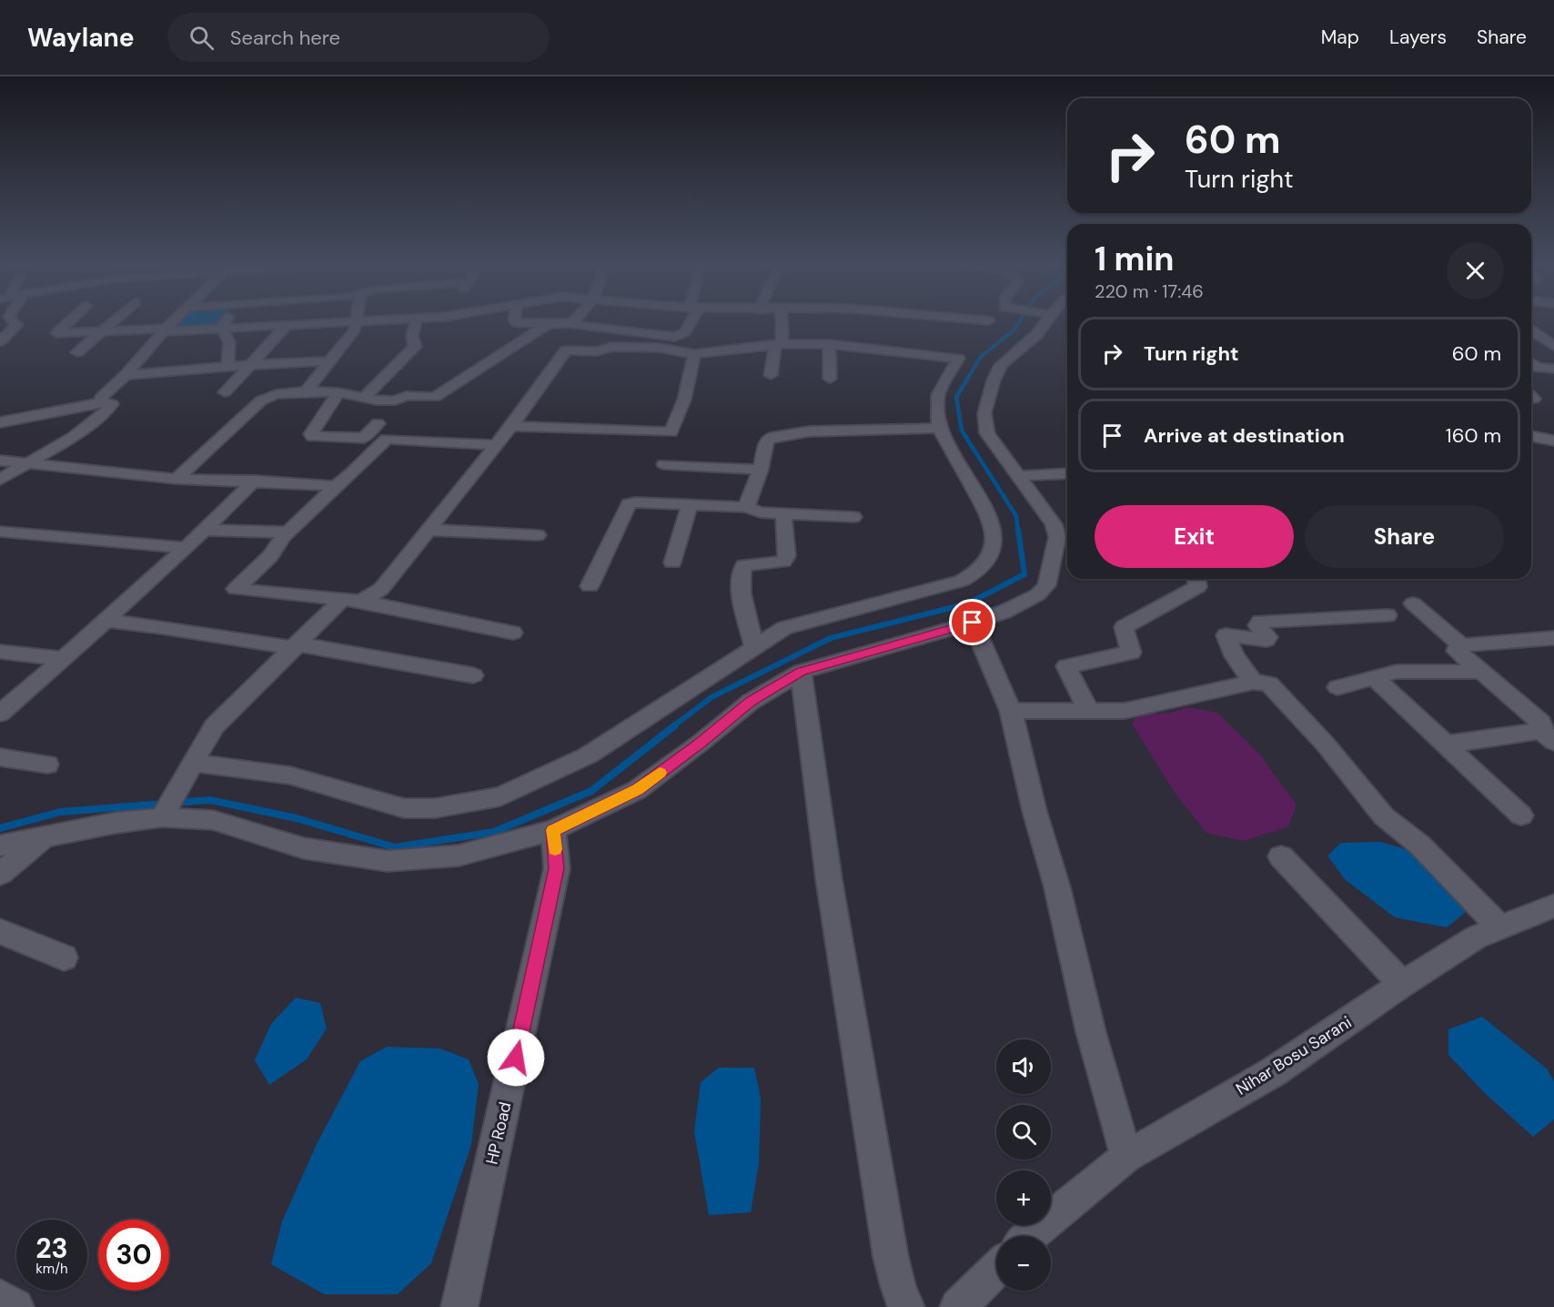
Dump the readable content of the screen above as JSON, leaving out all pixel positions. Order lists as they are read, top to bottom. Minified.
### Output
{"streets":{"street":["Nihar Bosu Sarani","HP Road"]},"page":{"header":"Waylane","search":"Search here","nav":["Map","Layers","Share"],"turn":["60 m","Turn right"],"heading":["1 min","220 m · 17:46"],"list":[{"name":"Turn right","value":"60 m"},{"name":"Arrive at destination","value":"160 m"}],"buttons":["Exit","Share"],"map_buttons":["+","−"],"speed":"23 km/h","limit":"30"}}
